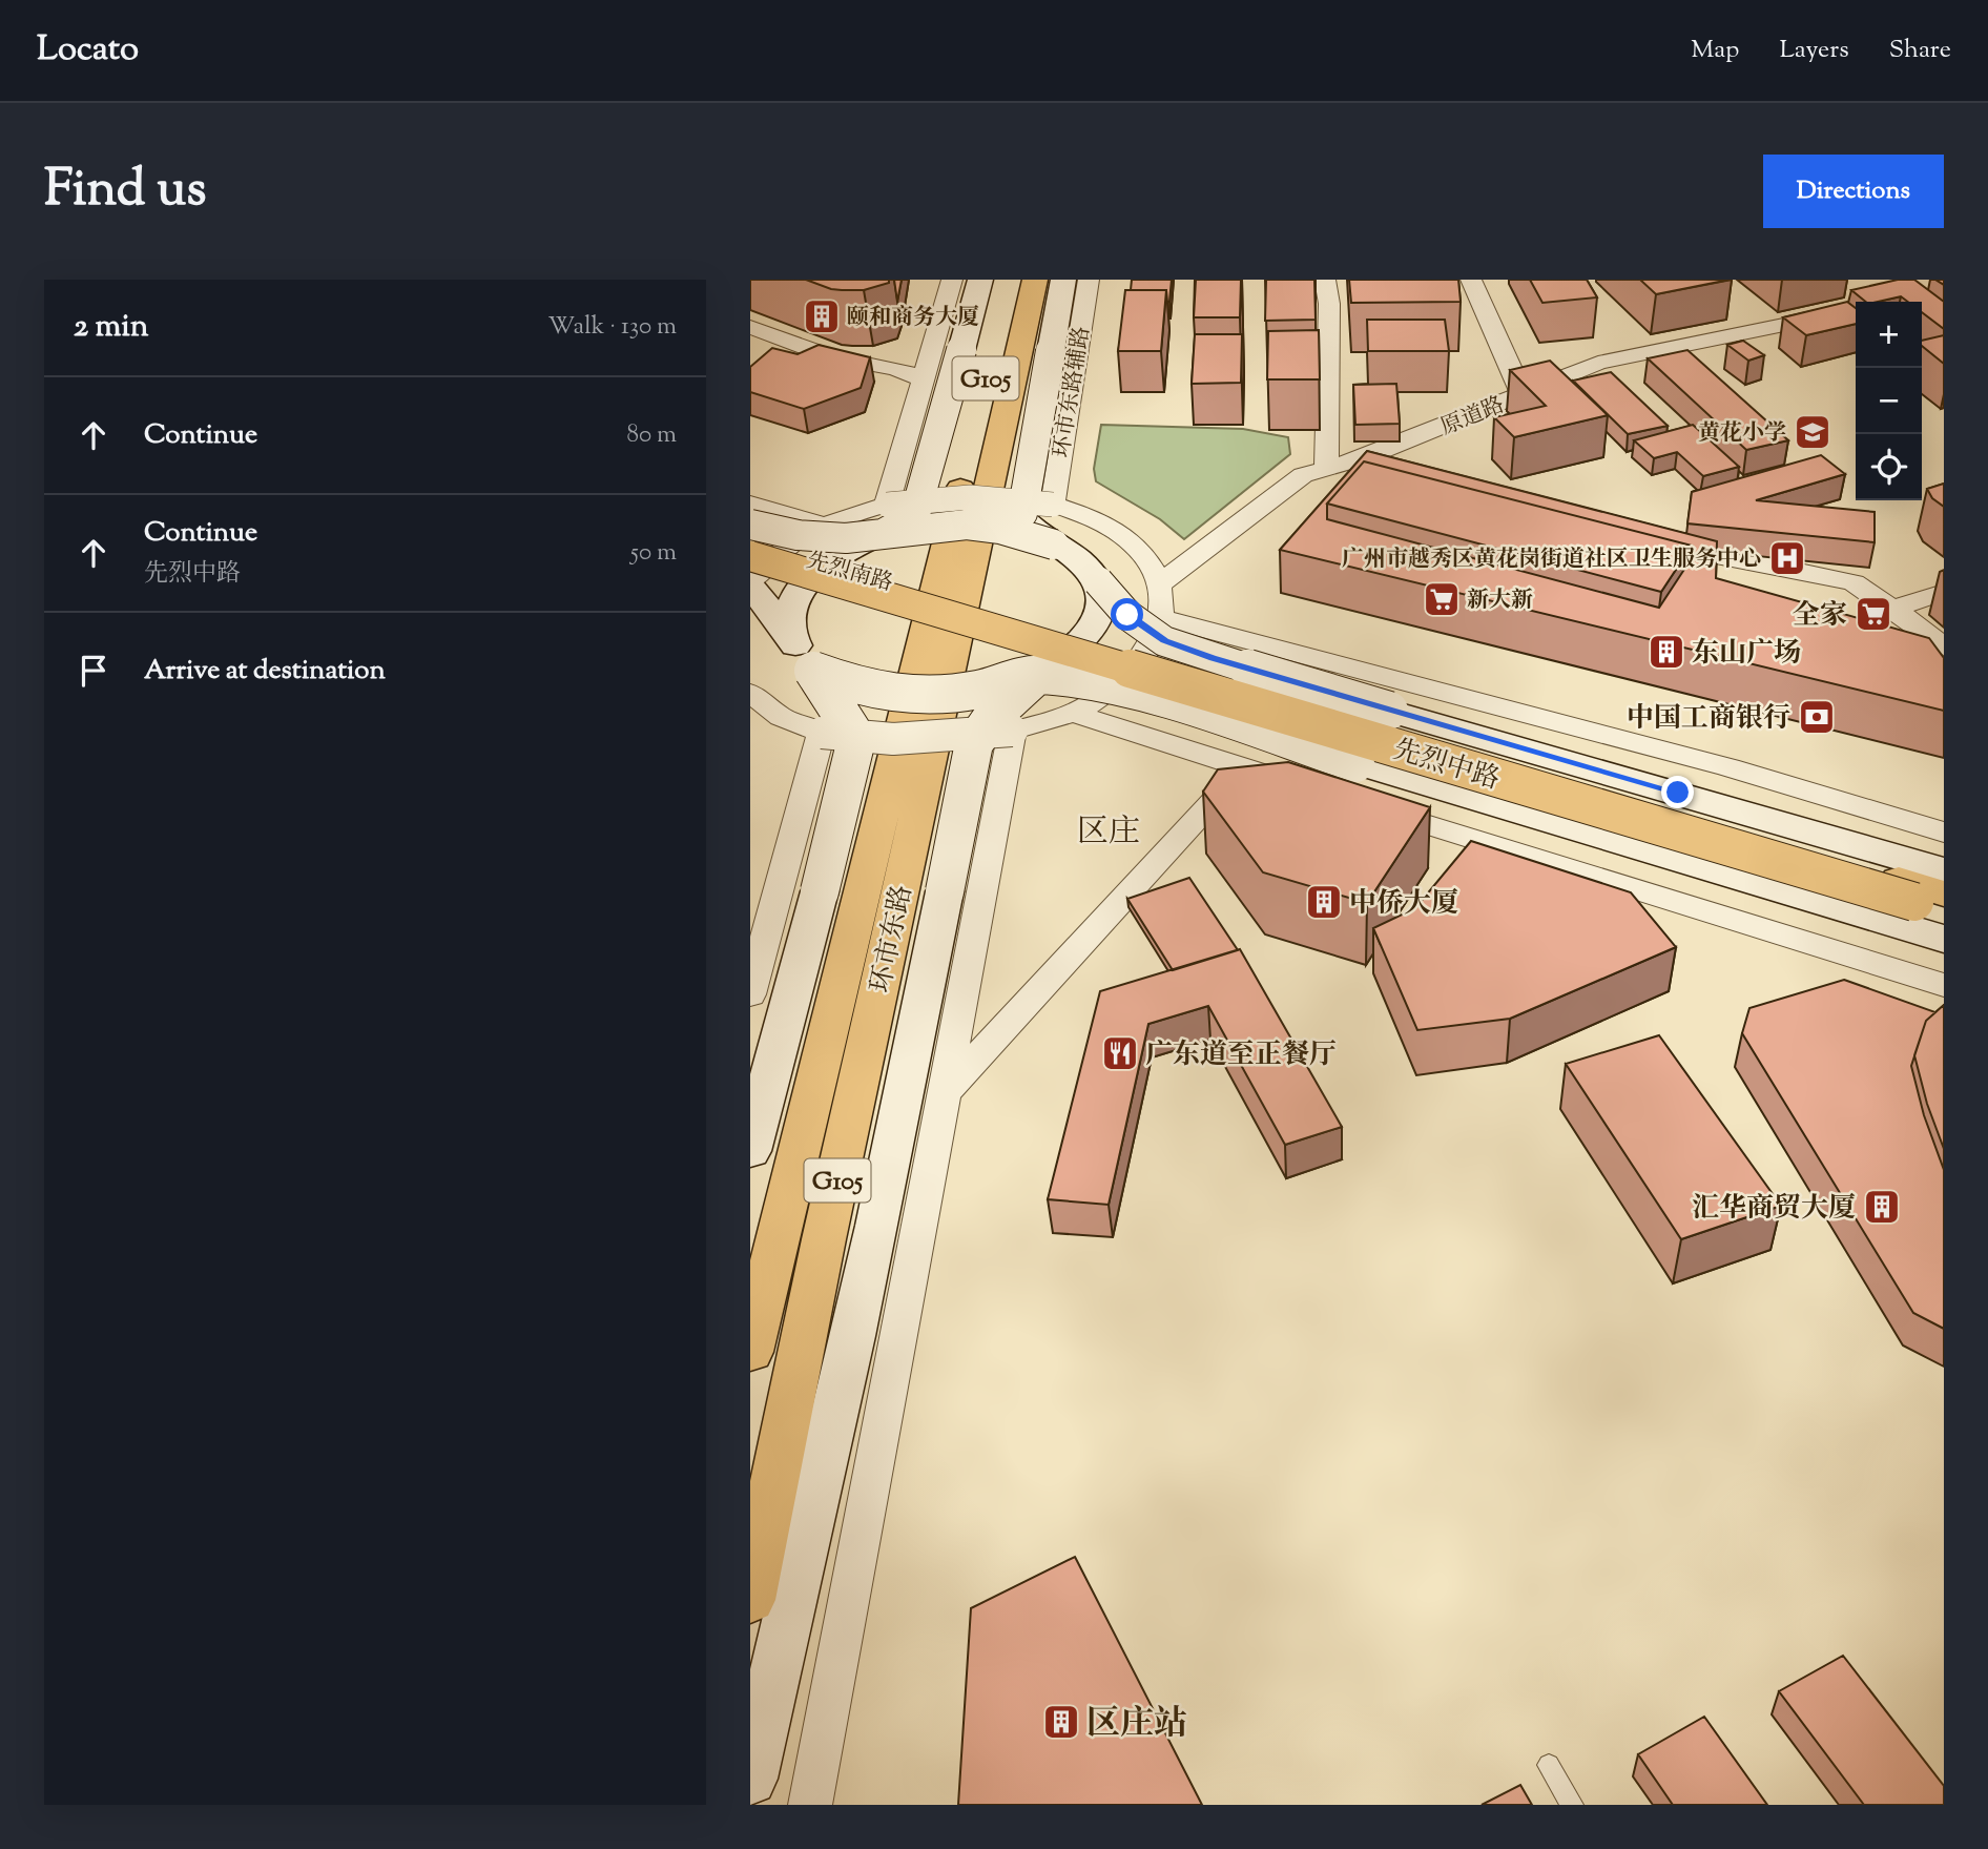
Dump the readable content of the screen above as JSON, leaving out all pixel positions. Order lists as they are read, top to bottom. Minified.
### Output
{"streets":{"main road":["G105","先烈南路","先烈中路","环市东路"],"street":["环市东路辅路","原道路"]},"crossings":[["先烈南路","先烈中路"]],"districts":["区庄"],"places":{"building":["颐和商务大厦","东山广场","中侨大厦","汇华商贸大厦","区庄站"],"school or university":["黄花小学"],"hospital":["广州市越秀区黄花岗街道社区卫生服务中心"],"supermarket":["新大新","全家"],"bank":["中国工商银行"],"restaurant":["广东道至正餐厅"]},"page":{"header":"Locato","nav":["Map","Layers","Share"],"title":"Find us","buttons":"Directions","heading":["2 min","Walk · 130 m"],"map_buttons":["+","−"],"list":[["Continue","80 m"],["Continue","先烈中路","50 m"],"Arrive at destination"]}}
